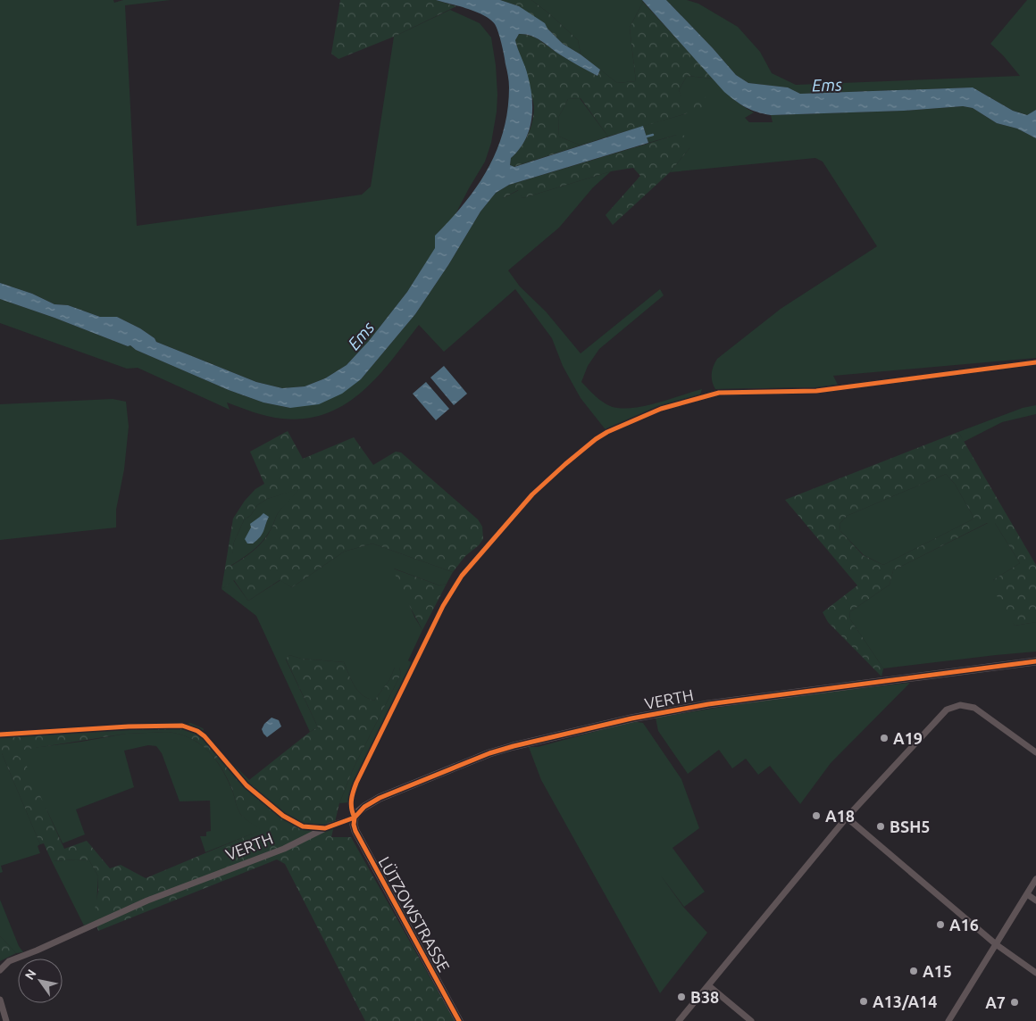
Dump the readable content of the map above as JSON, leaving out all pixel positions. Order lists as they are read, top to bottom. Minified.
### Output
{"streets":{"street":["VERTH","LÜTZOWSTRASSE"]},"crossings":[["VERTH","LÜTZOWSTRASSE"]],"water":["Ems"],"places":["A19","A18","BSH5","A16","A15","B38","A13/A14","A7"],"north":"top left"}
